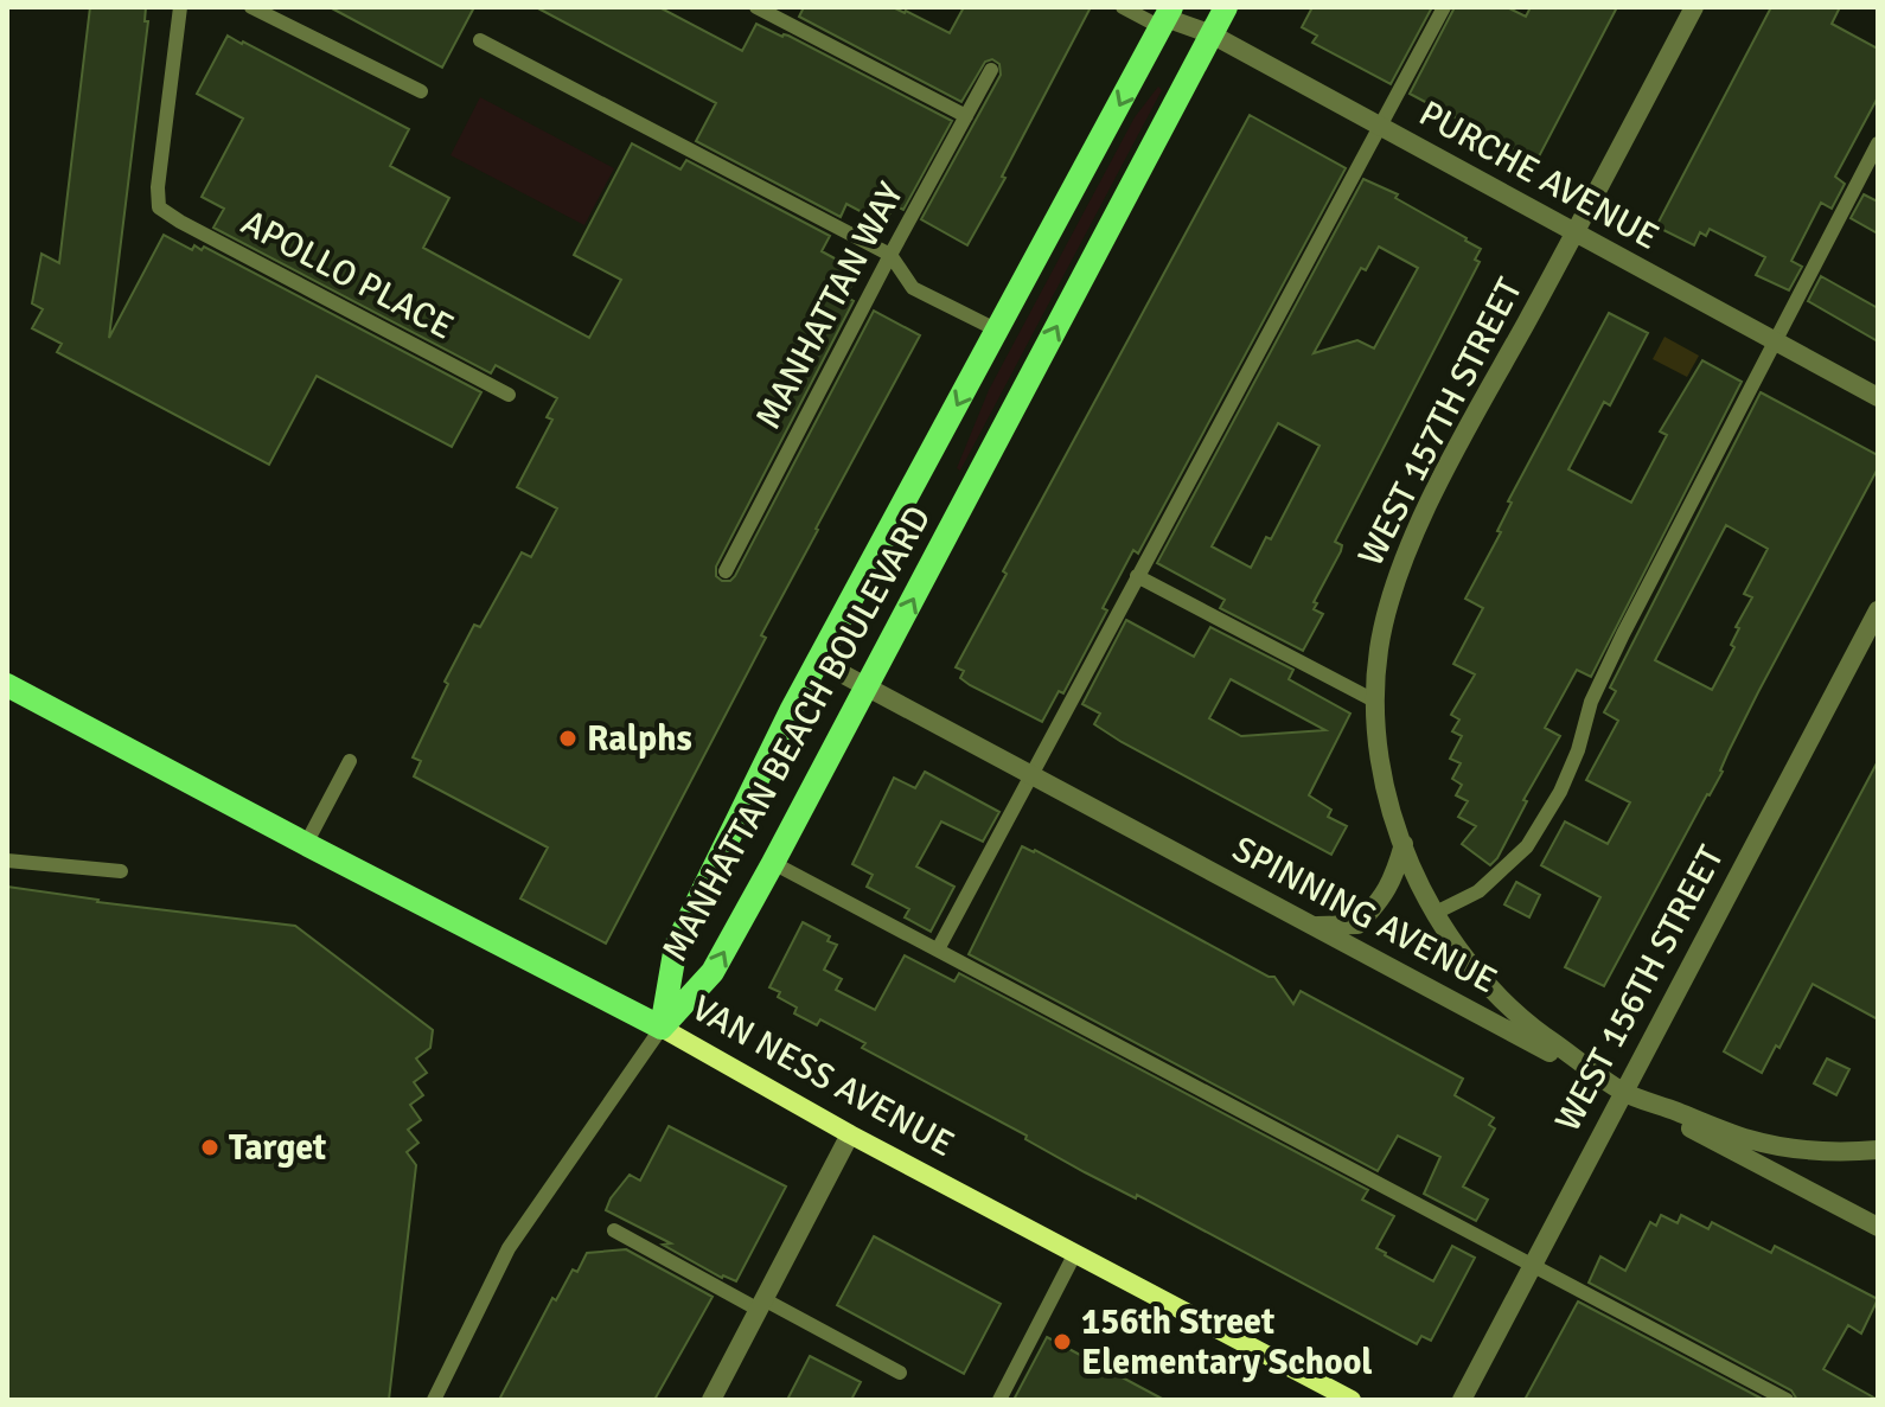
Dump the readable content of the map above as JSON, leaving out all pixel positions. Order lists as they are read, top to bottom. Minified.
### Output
{"streets":{"main road":["MANHATTAN BEACH BOULEVARD","VAN NESS AVENUE"],"street":["PURCHE AVENUE","WEST 157TH STREET","SPINNING AVENUE","WEST 156TH STREET"],"lane":["APOLLO PLACE","MANHATTAN WAY"]},"crossings":[["PURCHE AVENUE","WEST 157TH STREET"],["PURCHE AVENUE","MANHATTAN BEACH BOULEVARD"],["WEST 157TH STREET","SPINNING AVENUE"],["WEST 157TH STREET","WEST 156TH STREET"],["MANHATTAN BEACH BOULEVARD","SPINNING AVENUE"],["MANHATTAN BEACH BOULEVARD","VAN NESS AVENUE"],["SPINNING AVENUE","WEST 156TH STREET"]],"places":["Ralphs","Target","156th Street Elementary School"]}
